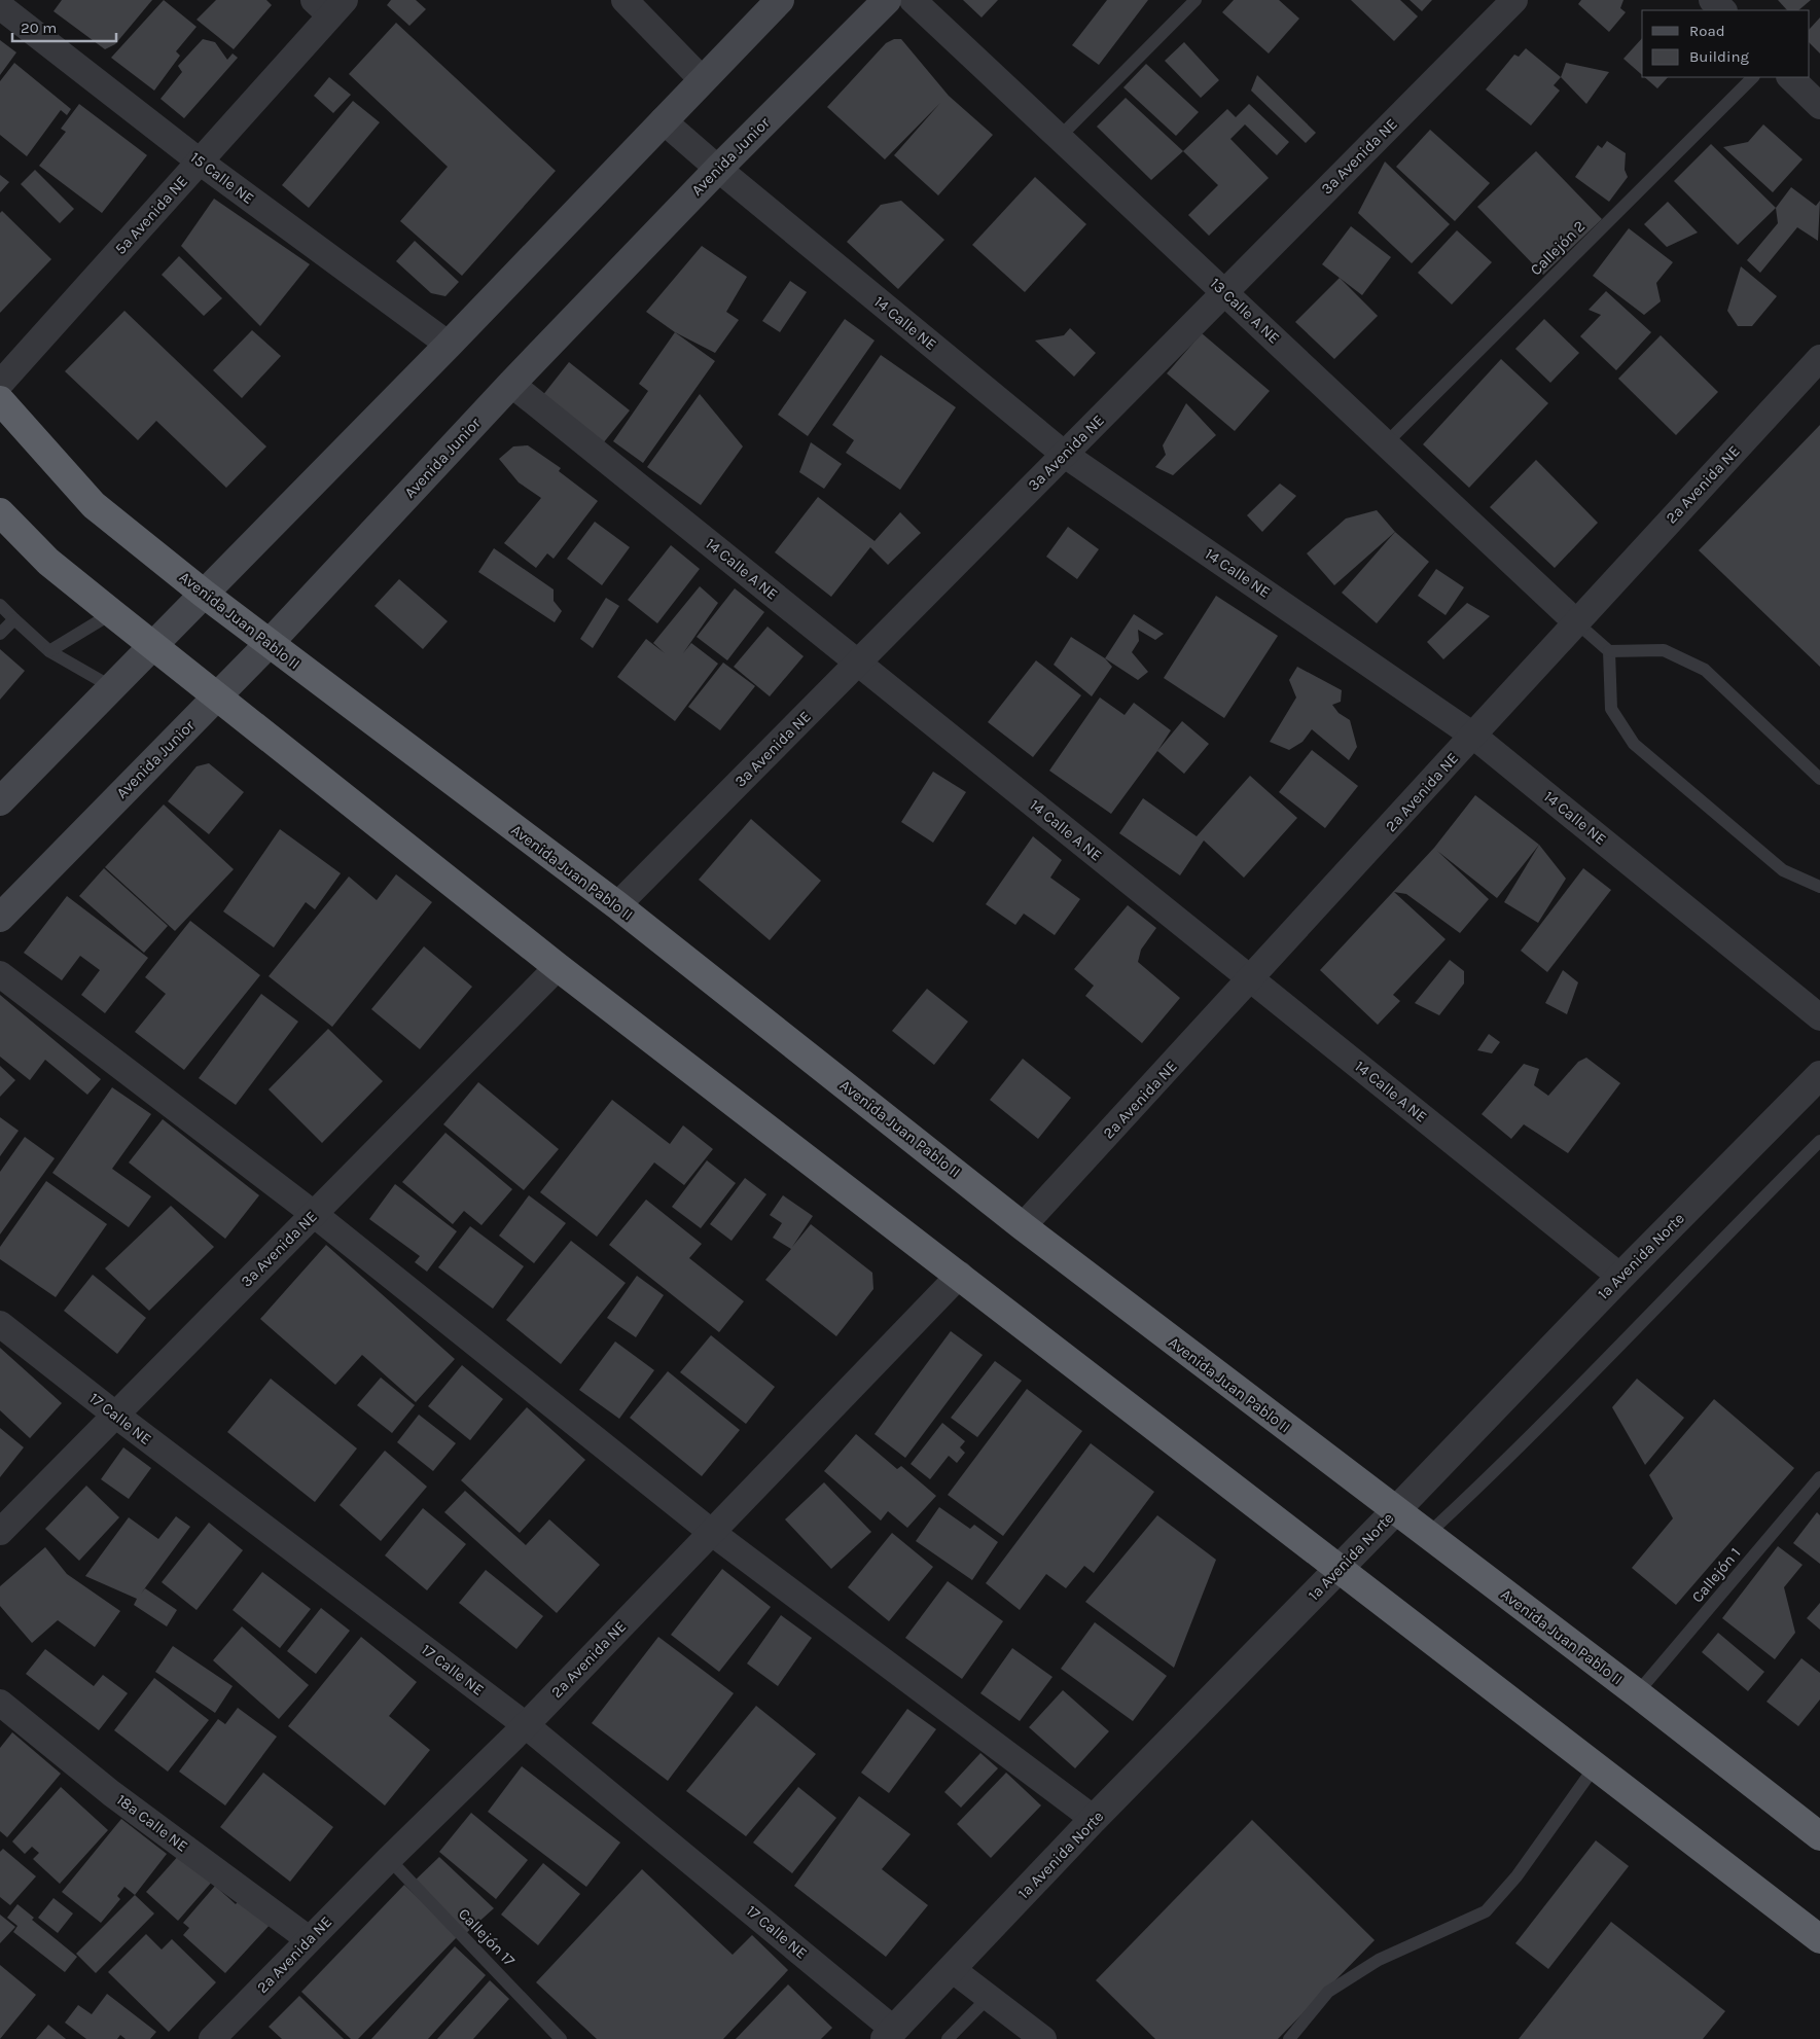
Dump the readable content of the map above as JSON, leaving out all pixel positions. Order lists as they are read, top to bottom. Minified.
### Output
{"streets":{"highway":["Avenida Juan Pablo II"],"main road":["Avenida Junior"],"street":["3a Avenida NE","15 Calle NE","5a Avenida NE","13 Calle A NE","14 Calle NE","2a Avenida NE","14 Calle A NE","1a Avenida Norte","17 Calle NE","18a Calle NE"],"lane":["Callejón 2","Callejón 1","Callejón 17"]},"crossings":[["Avenida Junior","14 Calle NE"],["Avenida Junior","14 Calle A NE"],["Avenida Junior","Avenida Juan Pablo II"],["3a Avenida NE","13 Calle A NE"],["3a Avenida NE","14 Calle NE"],["3a Avenida NE","14 Calle A NE"],["3a Avenida NE","Avenida Juan Pablo II"],["3a Avenida NE","17 Calle NE"],["15 Calle NE","5a Avenida NE"],["Callejón 2","13 Calle A NE"],["13 Calle A NE","2a Avenida NE"],["14 Calle NE","2a Avenida NE"],["2a Avenida NE","14 Calle A NE"],["2a Avenida NE","Avenida Juan Pablo II"],["2a Avenida NE","17 Calle NE"],["2a Avenida NE","18a Calle NE"],["2a Avenida NE","Callejón 17"],["14 Calle A NE","1a Avenida Norte"],["Avenida Juan Pablo II","1a Avenida Norte"],["Avenida Juan Pablo II","Callejón 1"],["1a Avenida Norte","17 Calle NE"]],"legend":["Road","Building"],"scale_bar":"20 m"}
